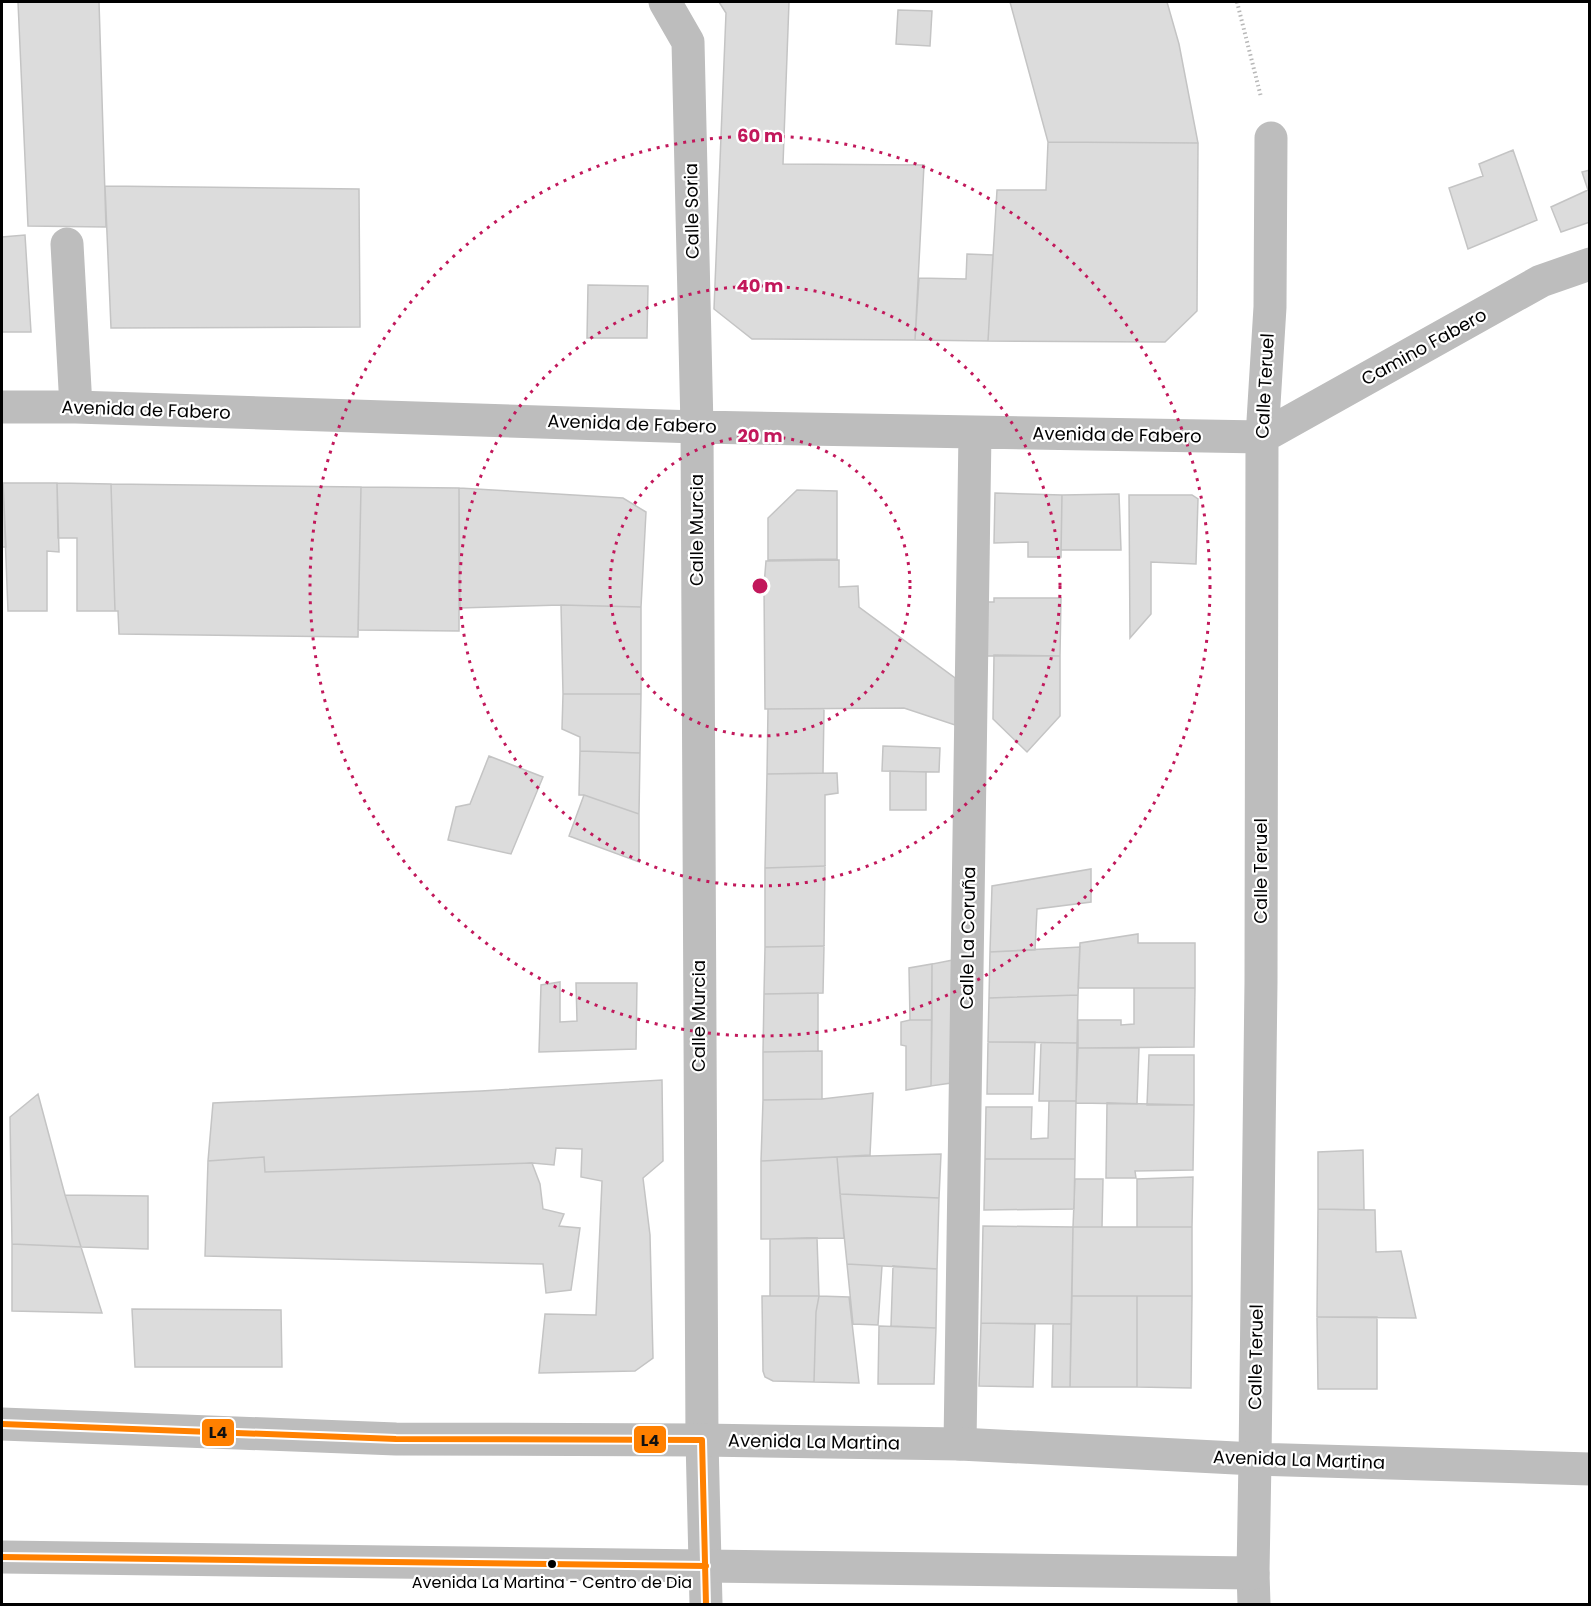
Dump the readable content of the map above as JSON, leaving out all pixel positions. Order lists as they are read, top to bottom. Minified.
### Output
{"streets":{"street":["Calle Soria","Camino Fabero","Calle Teruel","Avenida de Fabero","Calle Murcia","Calle La Coruña","Avenida La Martina"]},"crossings":[["Calle Soria","Avenida de Fabero"],["Calle Soria","Calle Murcia"],["Camino Fabero","Calle Teruel"],["Camino Fabero","Avenida de Fabero"],["Calle Teruel","Avenida de Fabero"],["Calle Teruel","Avenida La Martina"],["Avenida de Fabero","Calle Murcia"],["Avenida de Fabero","Calle La Coruña"],["Calle Murcia","Avenida La Martina"],["Calle La Coruña","Avenida La Martina"]],"places":["Avenida La Martina - Centro de Dia"],"lines":["transit line L4"],"rings":["60 m","40 m","20 m"]}
